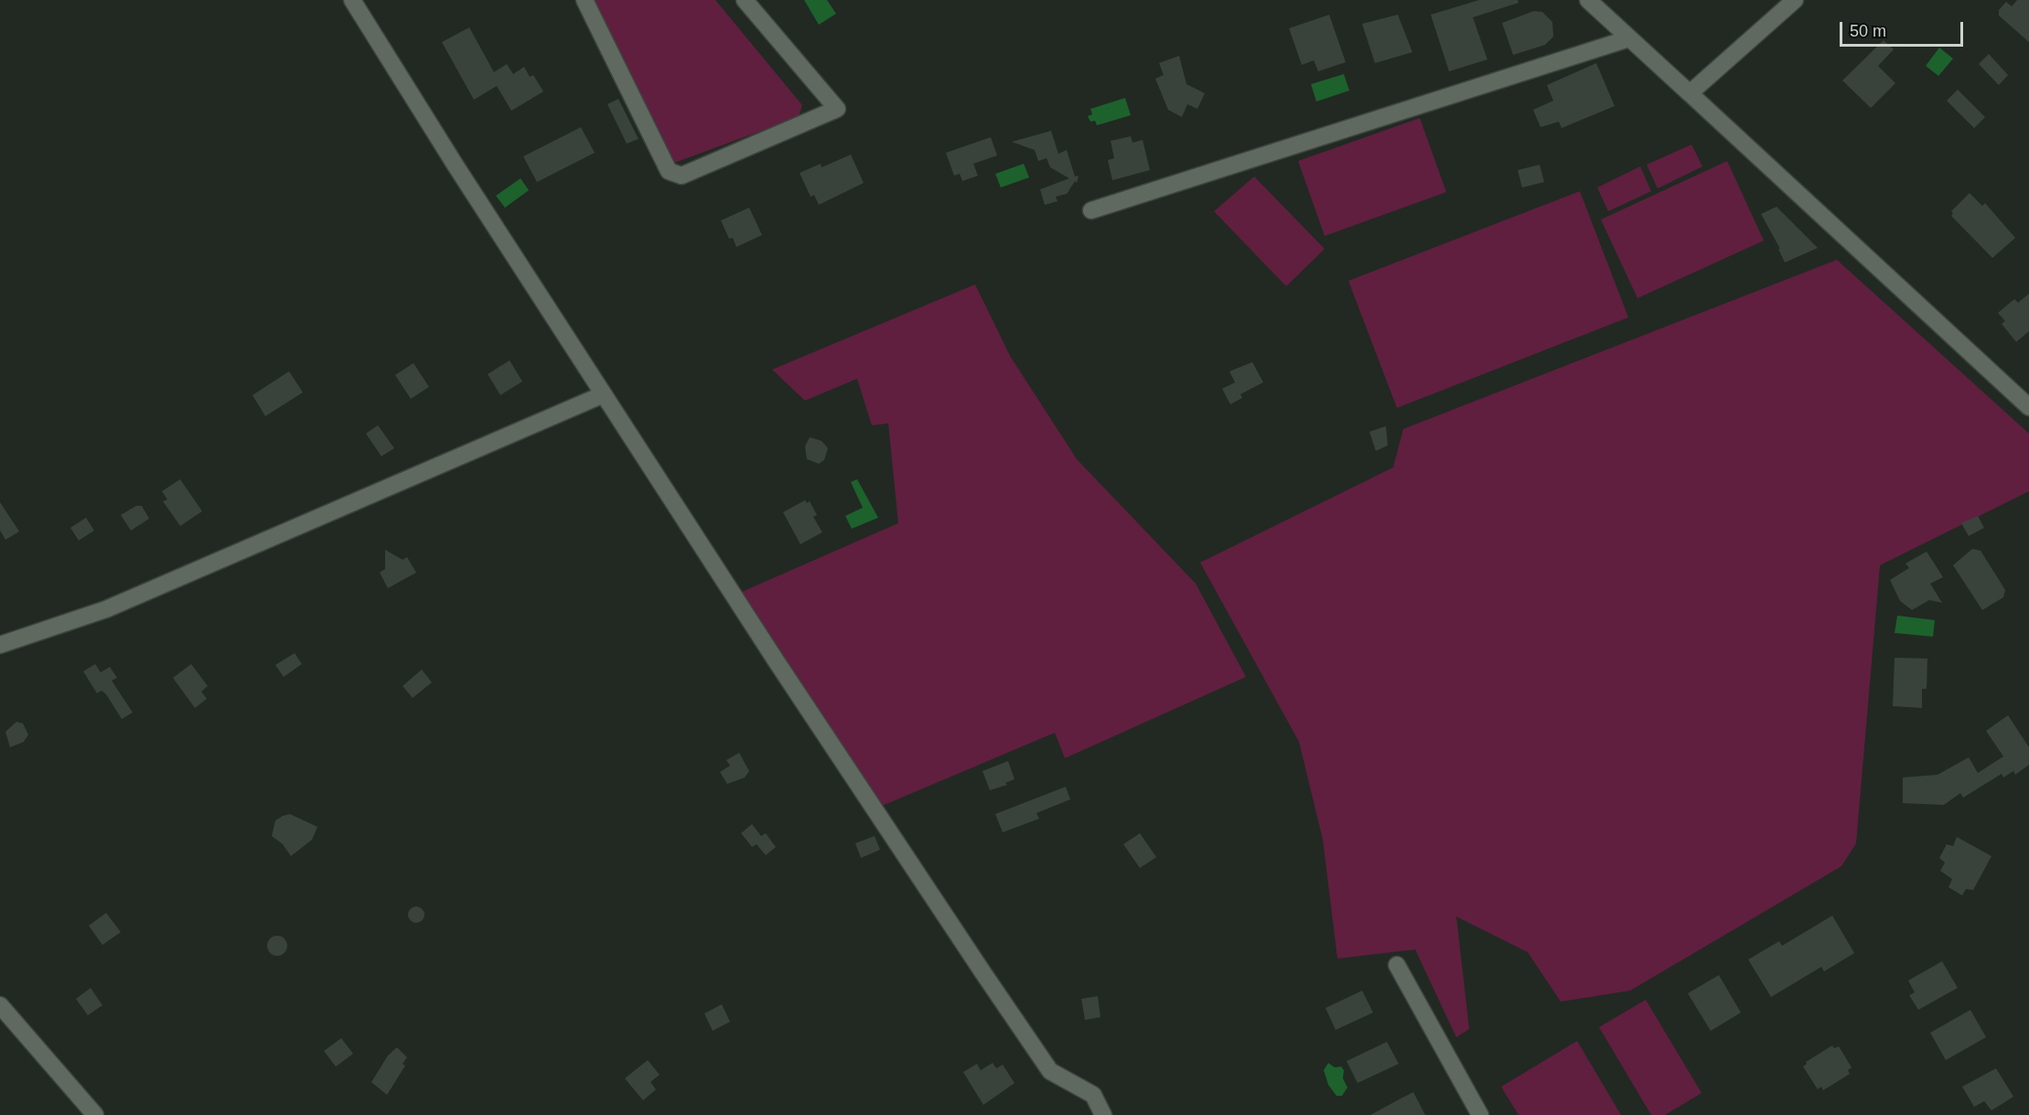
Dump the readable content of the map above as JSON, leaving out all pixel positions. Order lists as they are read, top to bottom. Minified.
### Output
{"scale_bar":"50 m"}
